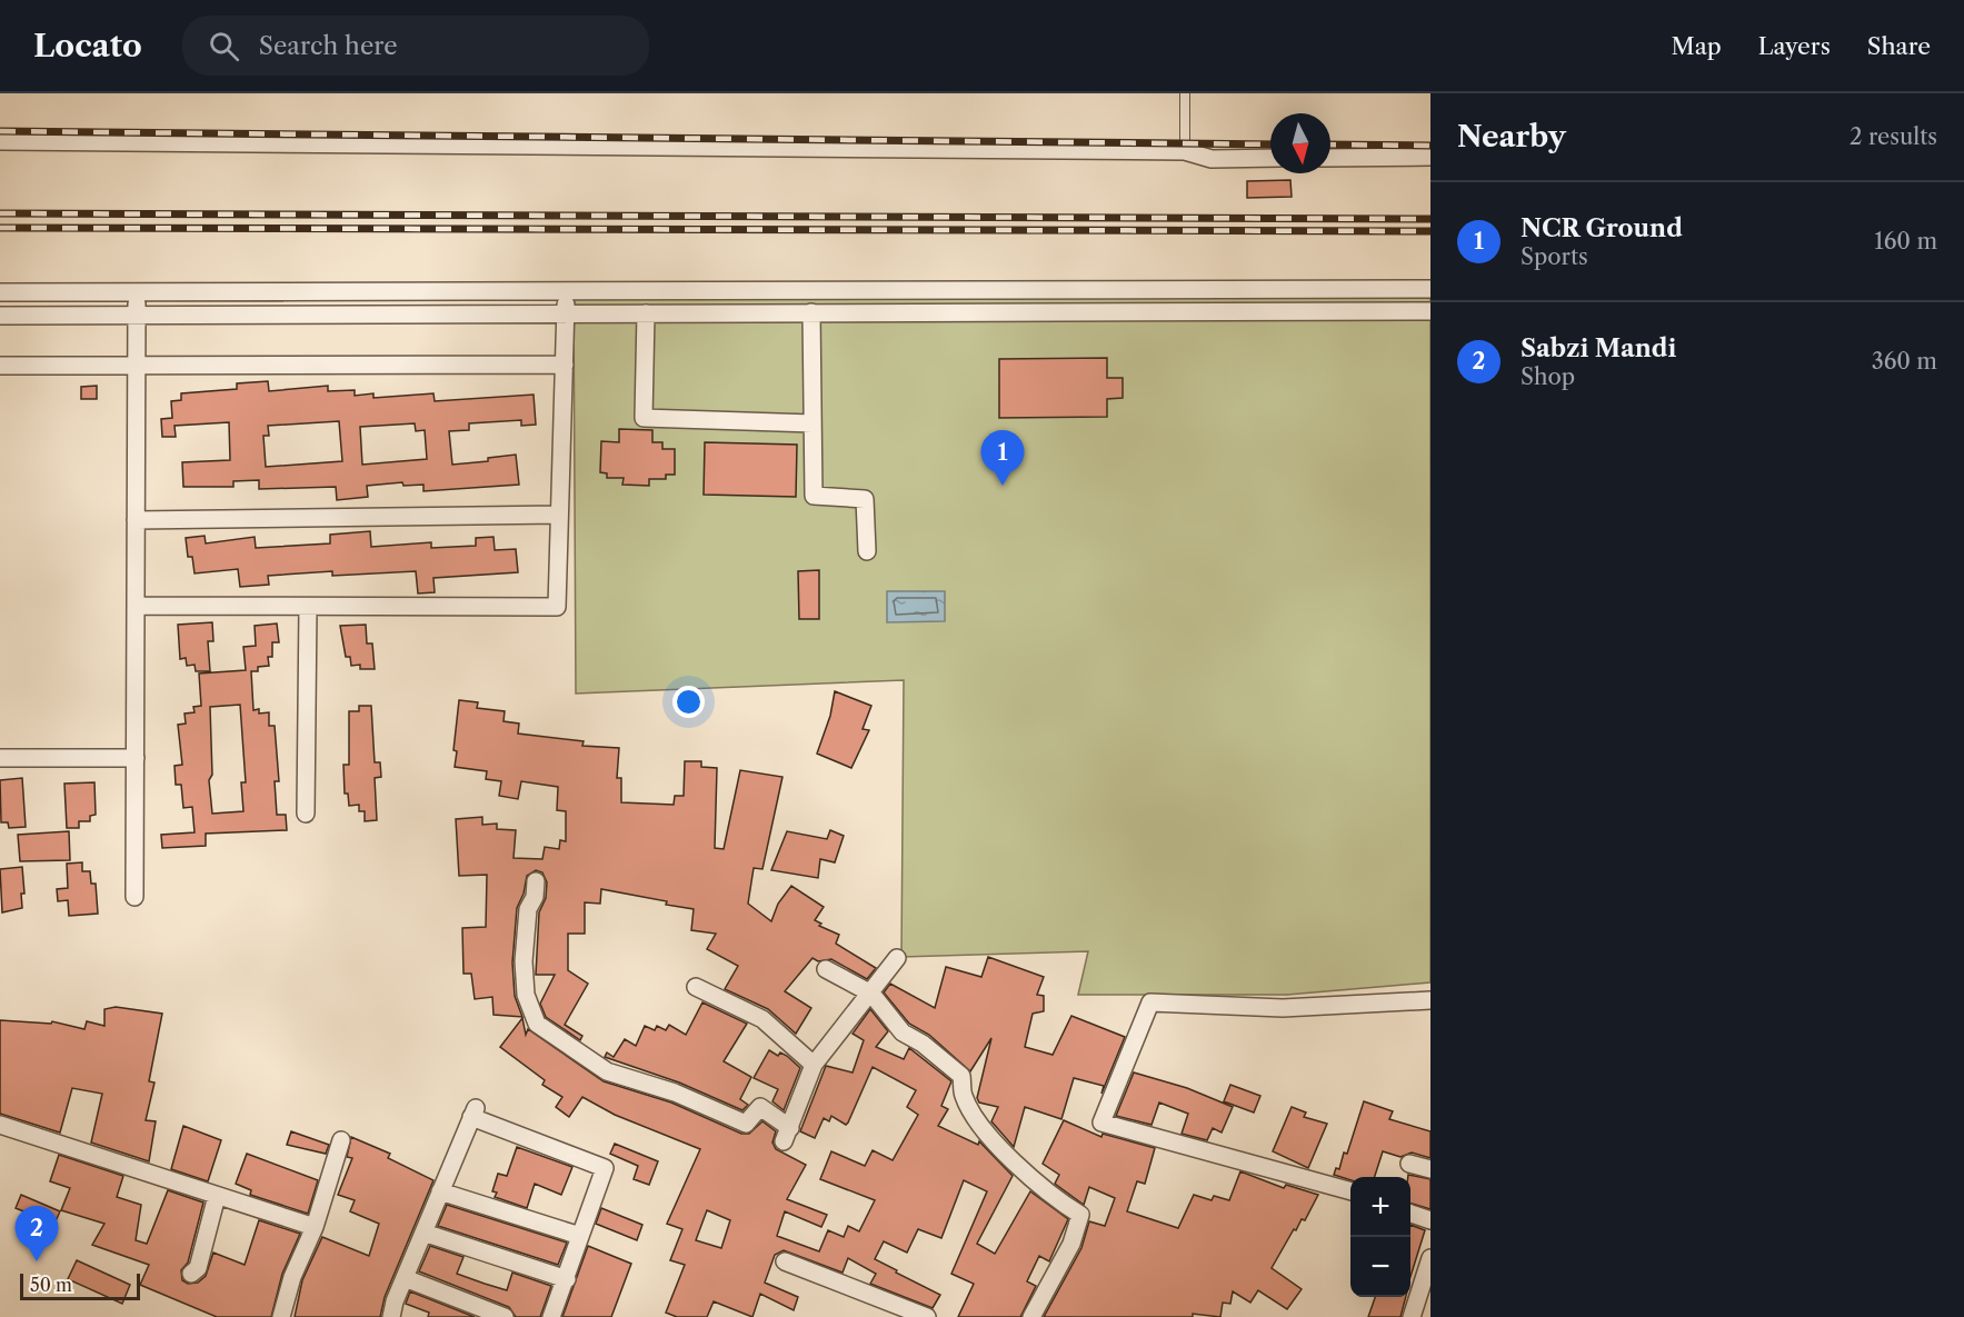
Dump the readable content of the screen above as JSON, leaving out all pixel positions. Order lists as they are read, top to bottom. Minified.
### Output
{"scale_bar":"50 m","north":"bottom","page":{"header":"Locato","search":"Search here","nav":["Map","Layers","Share"],"heading":["Nearby","2 results"],"list":[{"mark":"1","name":"NCR Ground","note":"Sports","value":"160 m"},{"mark":"2","name":"Sabzi Mandi","note":"Shop","value":"360 m"}],"pins":["1","2"],"map_buttons":["+","−"],"scale":"50 m"}}
